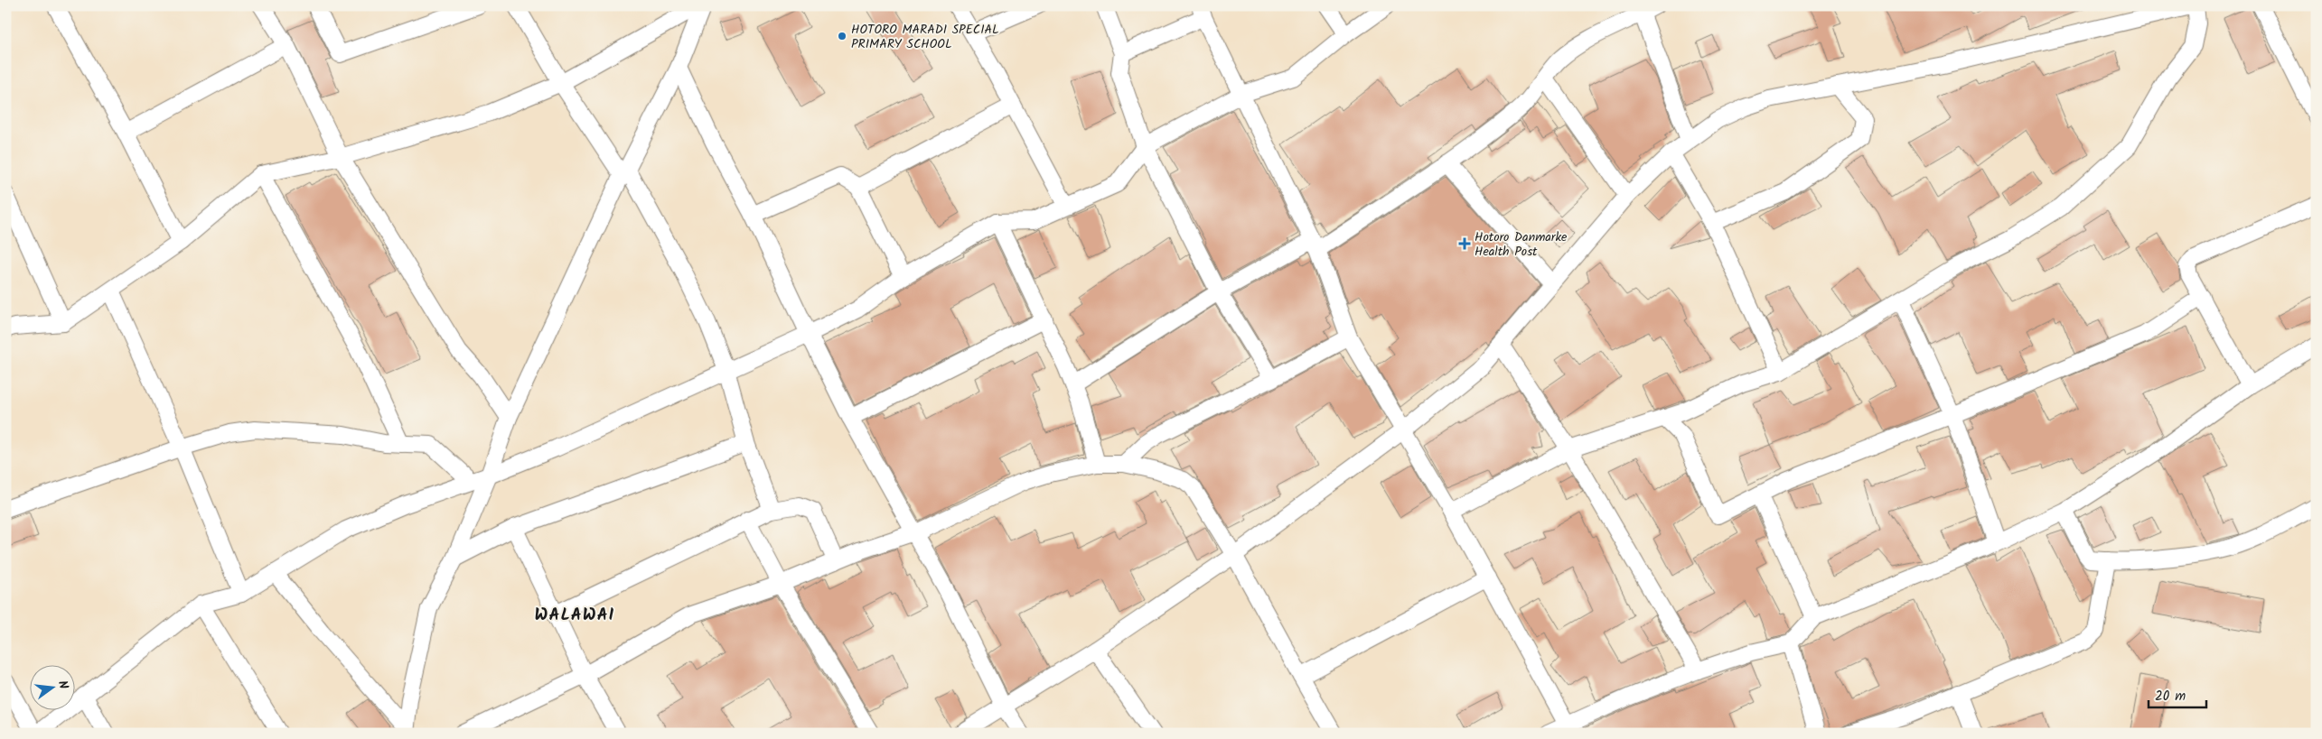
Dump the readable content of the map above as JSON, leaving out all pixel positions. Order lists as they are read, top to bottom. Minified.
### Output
{"districts":["WALAWAI"],"places":{"other":["HOTORO MARADI SPECIAL PRIMARY SCHOOL"],"health":["Hotoro Danmarke Health Post"]},"scale_bar":"20 m","north":"right"}
